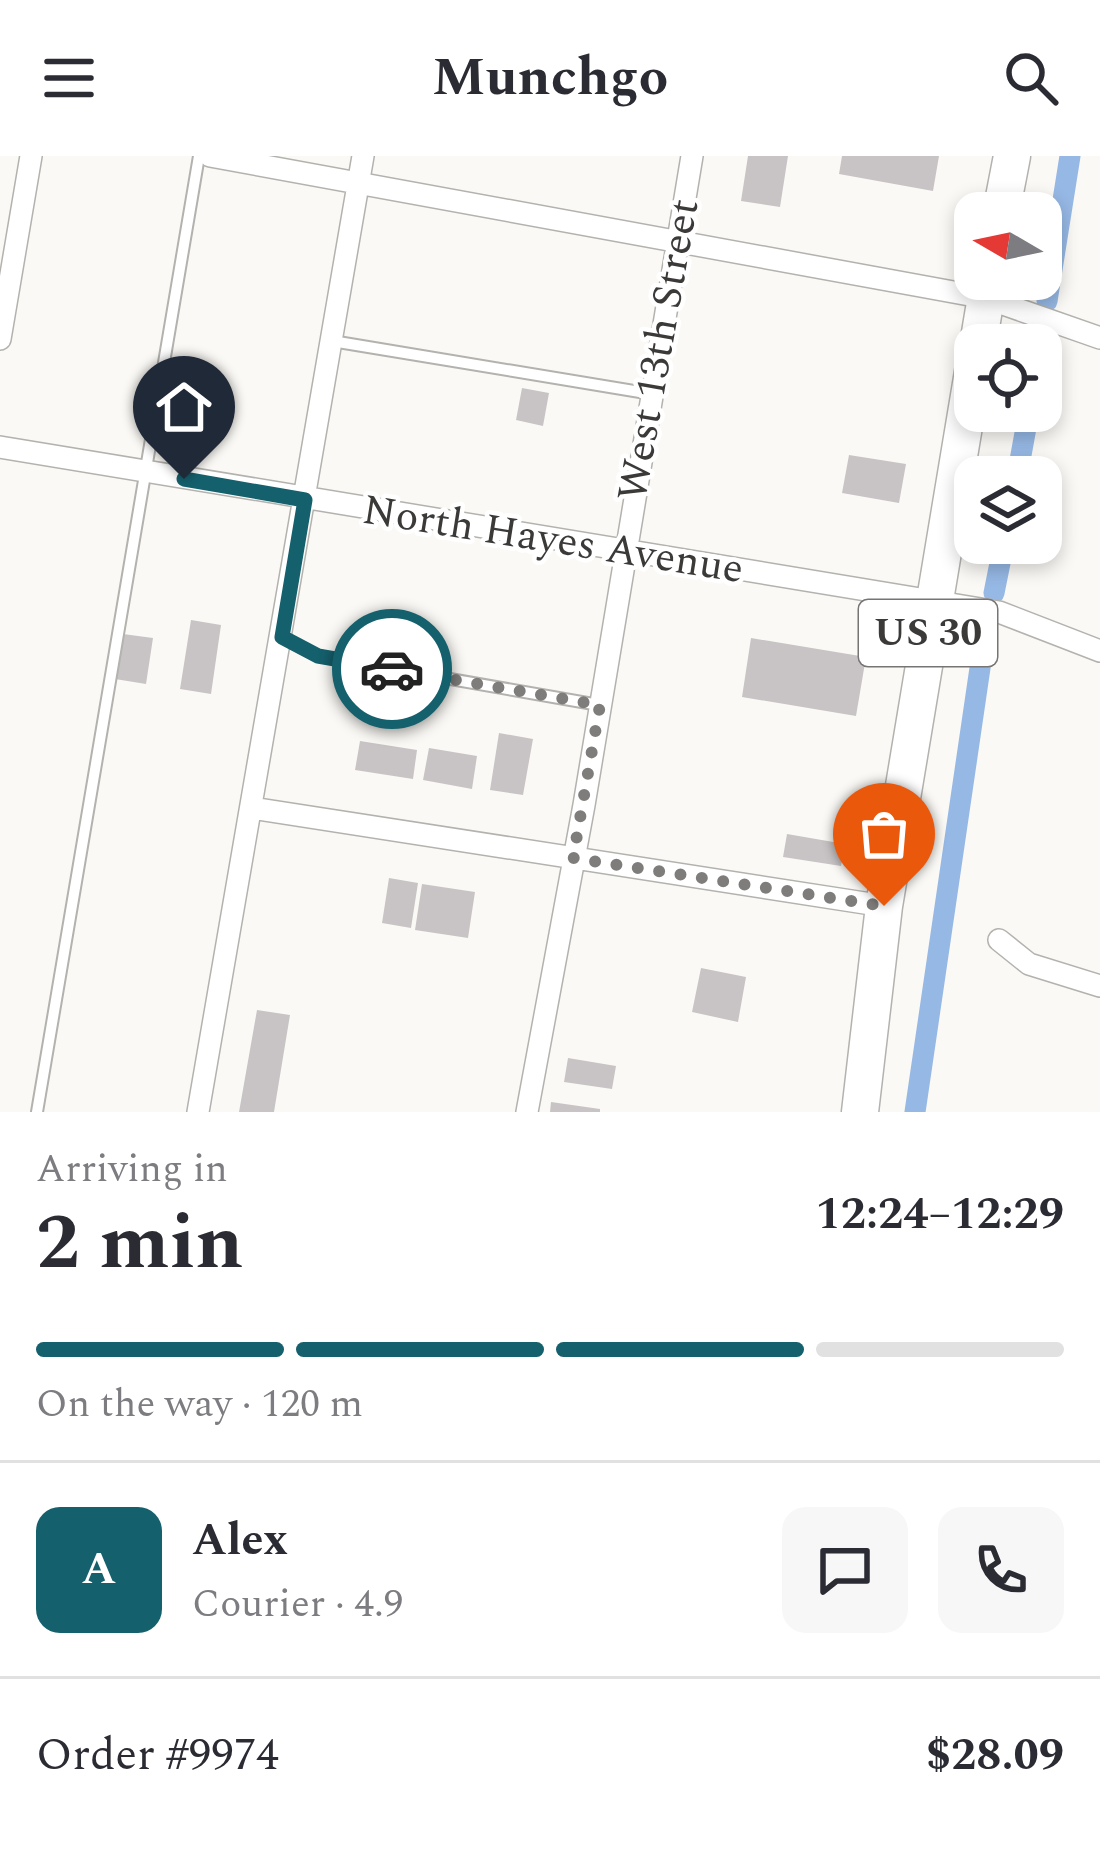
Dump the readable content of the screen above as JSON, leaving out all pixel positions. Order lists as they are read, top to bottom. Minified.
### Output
{"streets":{"main road":["US 30"],"street":["West 13th Street","North Hayes Avenue"]},"crossings":[["West 13th Street","North Hayes Avenue"],["North Hayes Avenue","US 30"]],"north":"left","page":{"header":"Munchgo","heading":["2 min","Arriving in","12:24–12:29"],"panel":["Alex","Courier · 4.9","Order #9974","$28.09"],"bar":"On the way · 120 m","round":"A"}}
